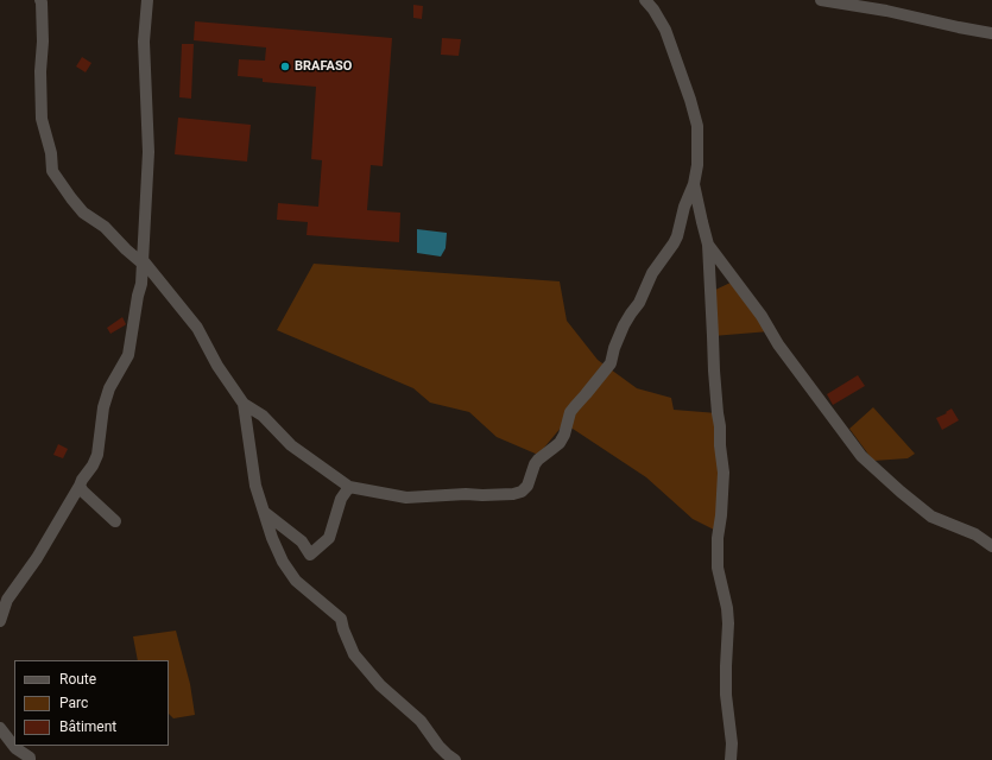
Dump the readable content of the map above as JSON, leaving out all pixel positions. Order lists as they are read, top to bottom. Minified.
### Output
{"places":["BRAFASO"],"legend":["Route","Parc","Bâtiment"]}
